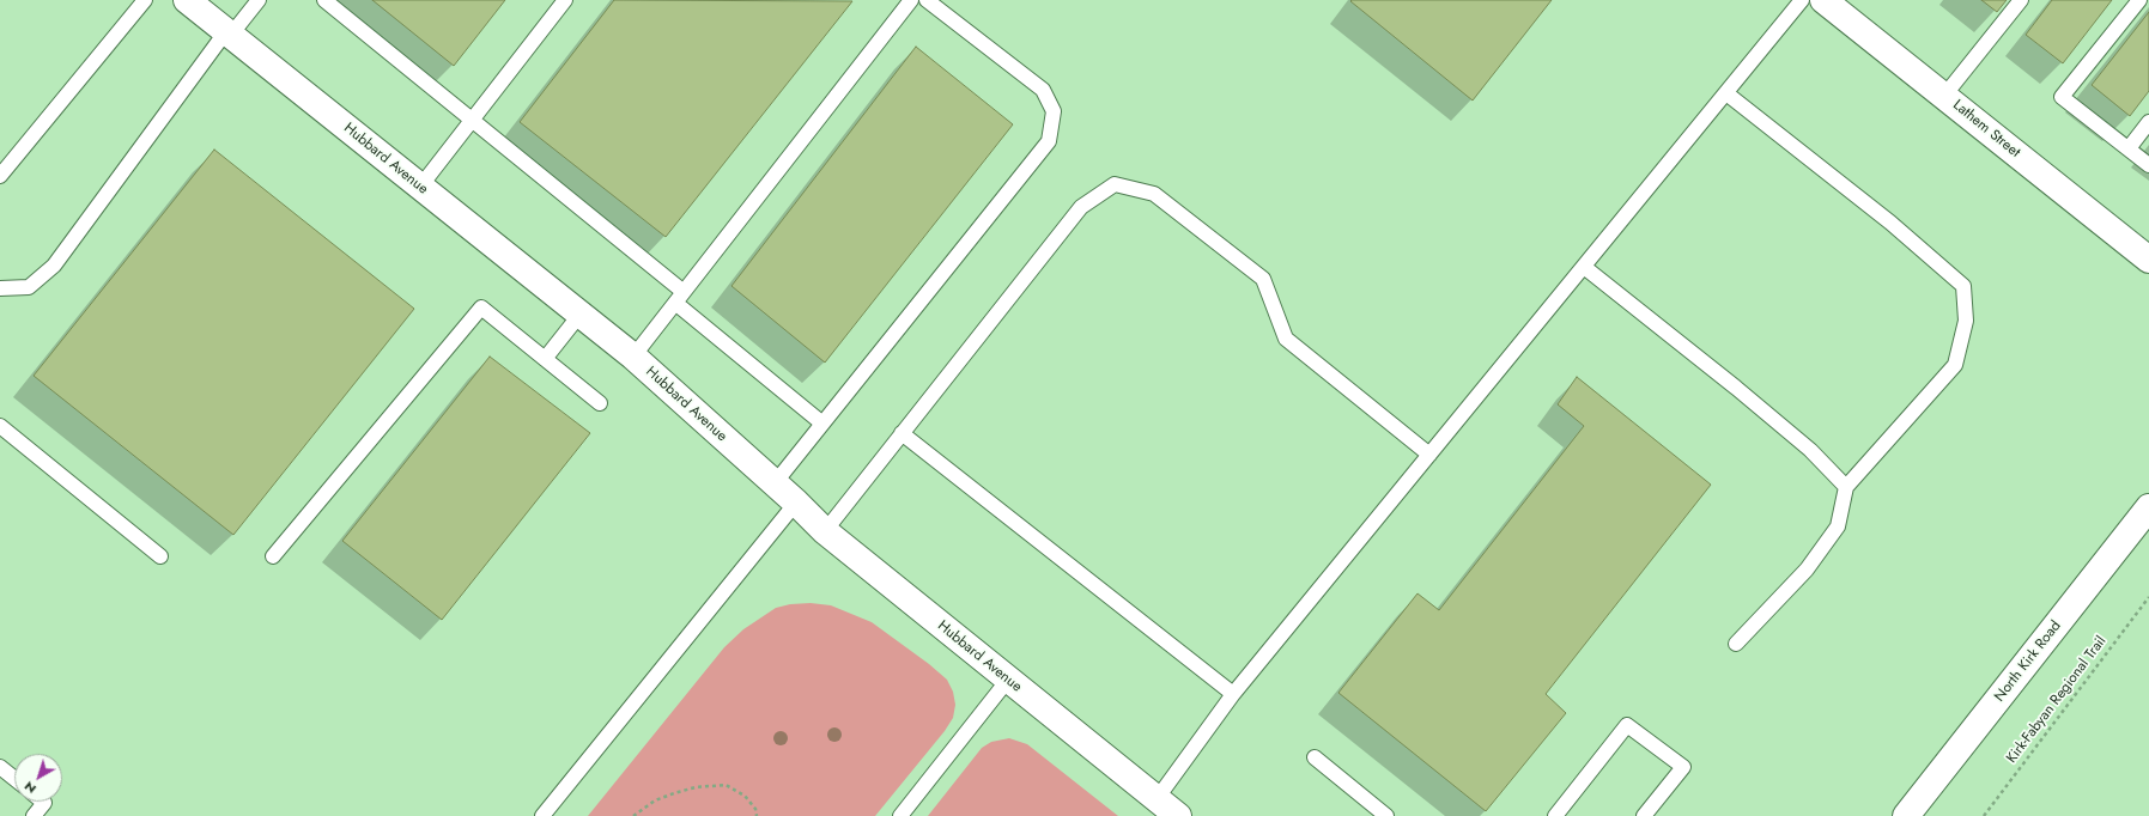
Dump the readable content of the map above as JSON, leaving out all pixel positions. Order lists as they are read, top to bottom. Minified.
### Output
{"streets":{"street":["Lathem Street","Hubbard Avenue","North Kirk Road"],"path":["Kirk-Fabyan Regional Trail"]},"north":"bottom left"}
